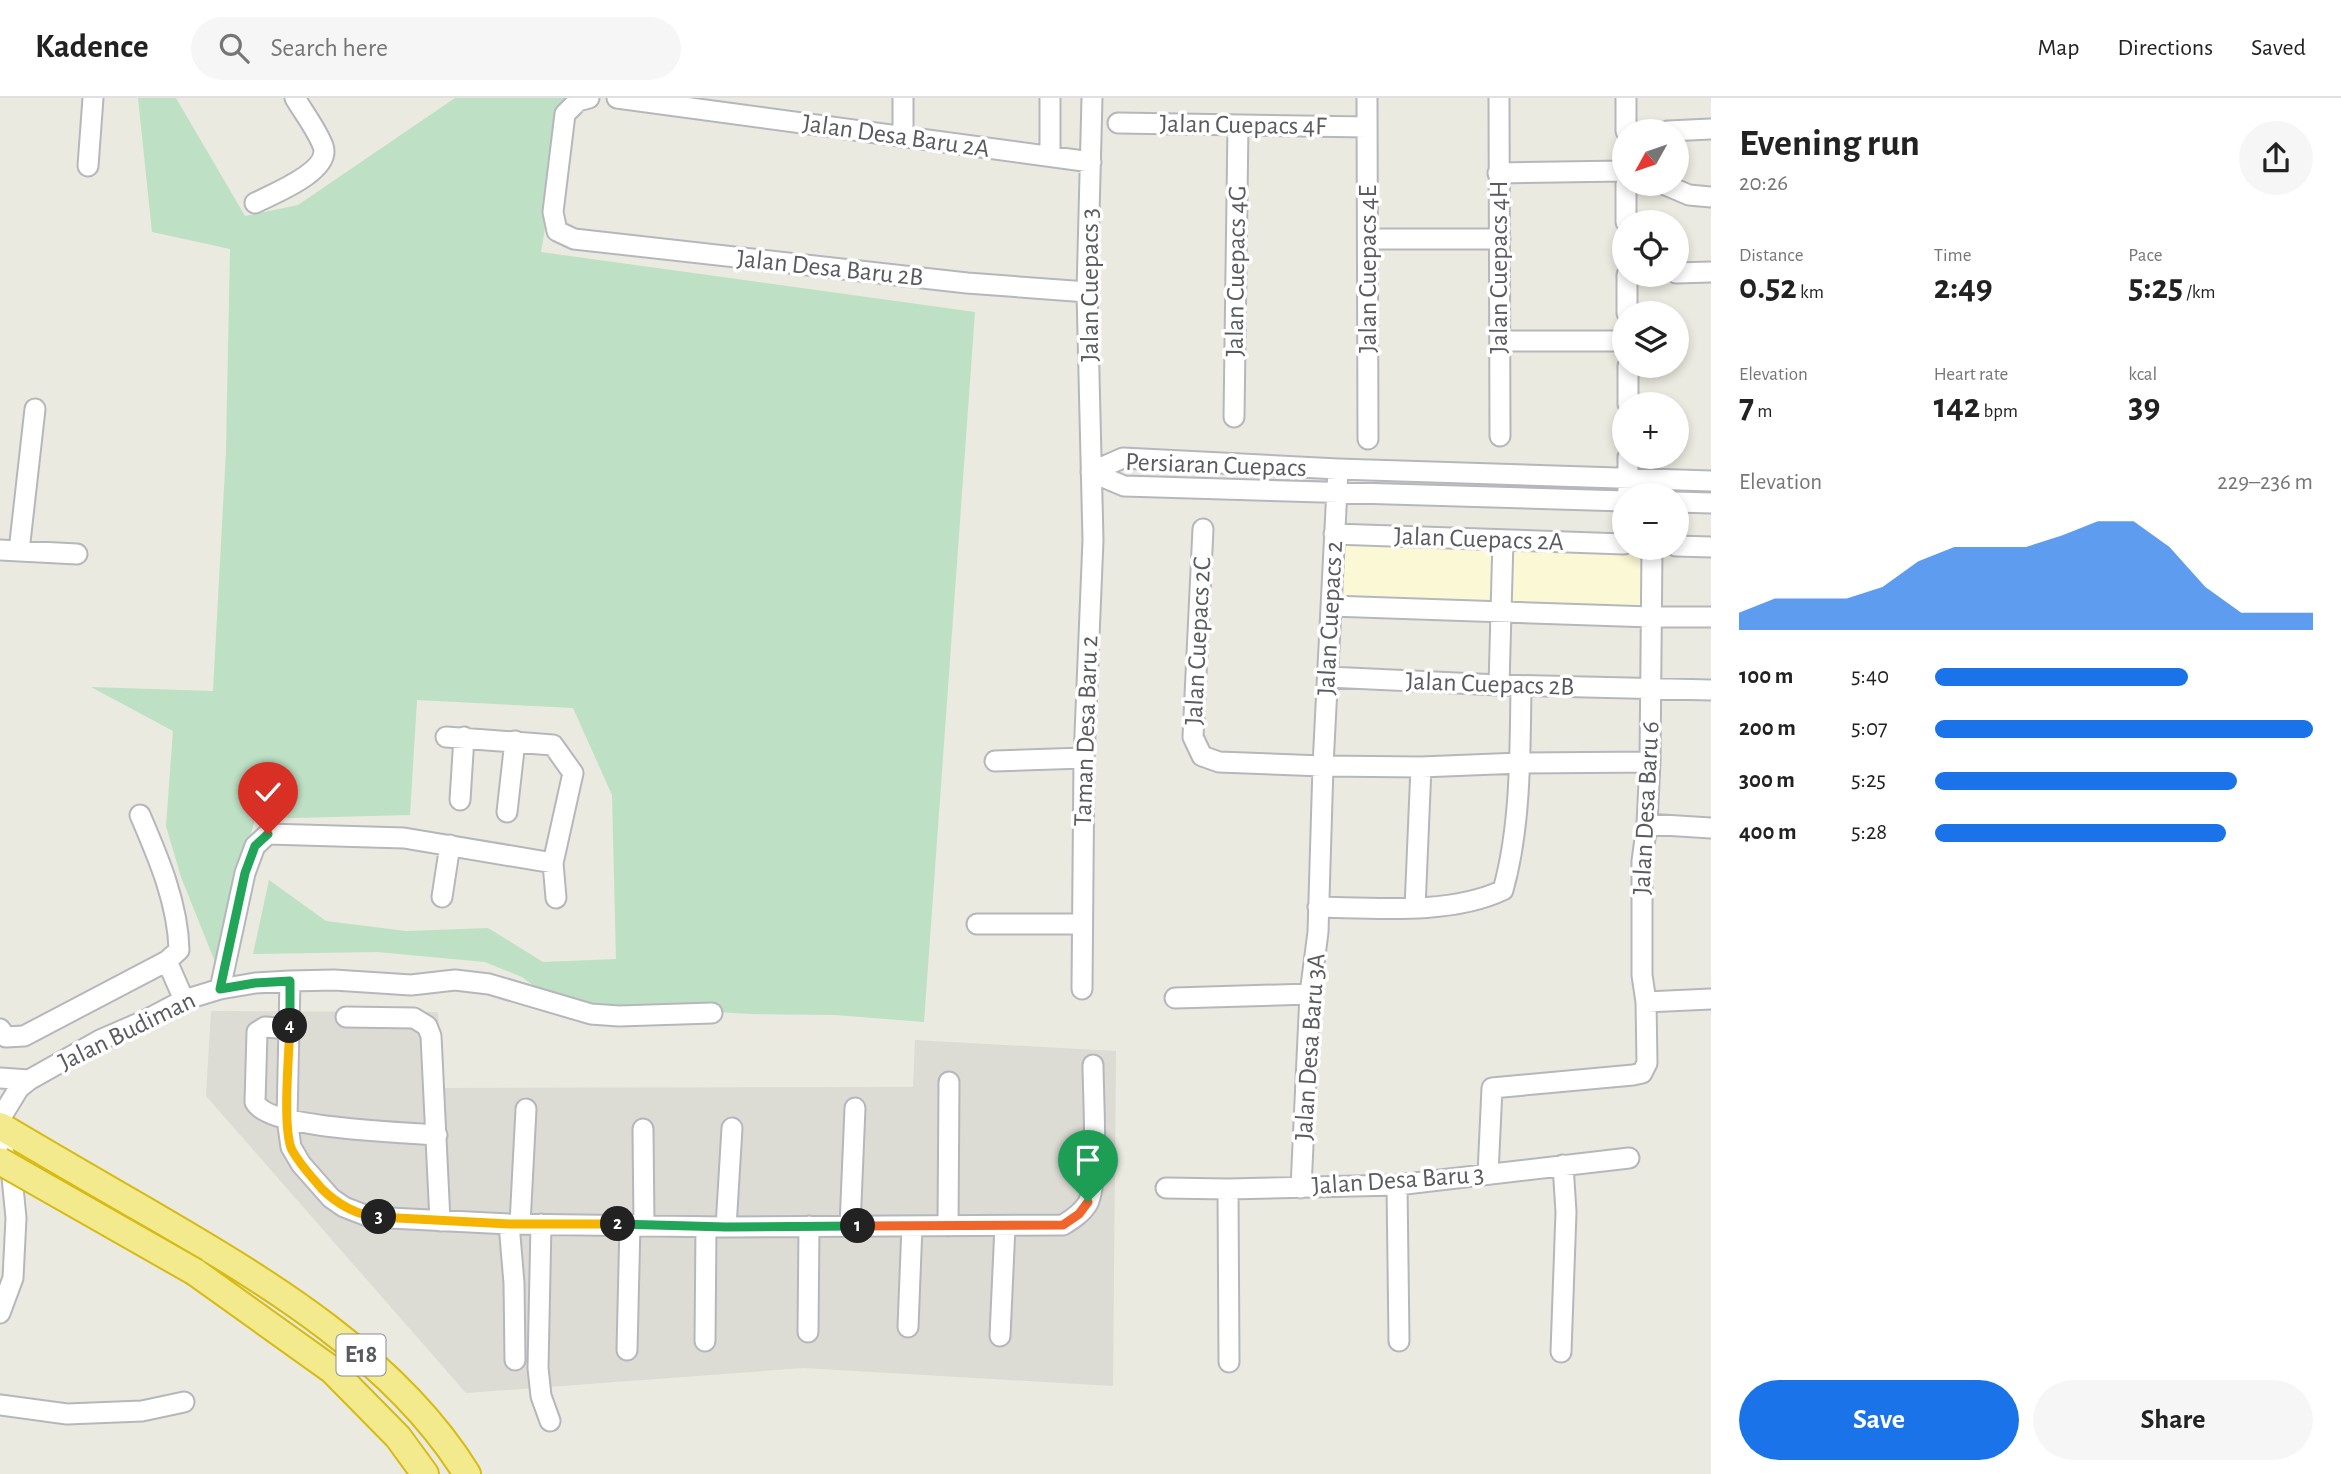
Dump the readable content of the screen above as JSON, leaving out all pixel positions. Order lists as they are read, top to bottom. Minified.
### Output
{"streets":{"highway":["E18"],"street":["Jalan Cuepacs 4F","Jalan Desa Baru 2A","Jalan Cuepacs 4H","Jalan Desa Baru 2B","Jalan Cuepacs 4E","Jalan Cuepacs 4G","Jalan Cuepacs 3","Persiaran Cuepacs","Jalan Cuepacs 2A","Jalan Cuepacs 2","Jalan Cuepacs 2C","Jalan Cuepacs 2B","Taman Desa Baru 2","Jalan Desa Baru 6","Jalan Budiman","Jalan Desa Baru 3A","Jalan Desa Baru 3"]},"crossings":[["Jalan Cuepacs 4F","Jalan Cuepacs 4E"],["Jalan Cuepacs 4F","Jalan Cuepacs 4G"],["Jalan Desa Baru 2A","Jalan Cuepacs 3"],["Jalan Desa Baru 2B","Jalan Cuepacs 3"],["Jalan Cuepacs 3","Persiaran Cuepacs"],["Jalan Cuepacs 3","Taman Desa Baru 2"],["Persiaran Cuepacs","Jalan Cuepacs 2"],["Persiaran Cuepacs","Taman Desa Baru 2"],["Jalan Cuepacs 2A","Jalan Cuepacs 2"],["Jalan Cuepacs 2","Jalan Cuepacs 2C"],["Jalan Cuepacs 2","Jalan Cuepacs 2B"],["Jalan Cuepacs 2","Jalan Desa Baru 3A"],["Jalan Cuepacs 2B","Jalan Desa Baru 6"],["Jalan Desa Baru 3A","Jalan Desa Baru 3"]],"north":"bottom left","page":{"header":"Kadence","search":"Search here","nav":["Map","Directions","Saved"],"heading":["Evening run","20:26"],"map_buttons":["+","−"],"stats":[["Distance","0.52 km"],["Time","2:49"],["Pace","5:25 /km"],["Elevation","7 m"],["Heart rate","142 bpm"],["kcal","39"]],"chart":["Elevation","229–236 m"],"list":[{"name":"100 m","note":"5:40"},{"name":"200 m","note":"5:07"},{"name":"300 m","note":"5:25"},{"name":"400 m","note":"5:28"}],"pins":["4","3","2","1"],"buttons":["Save","Share"]}}
